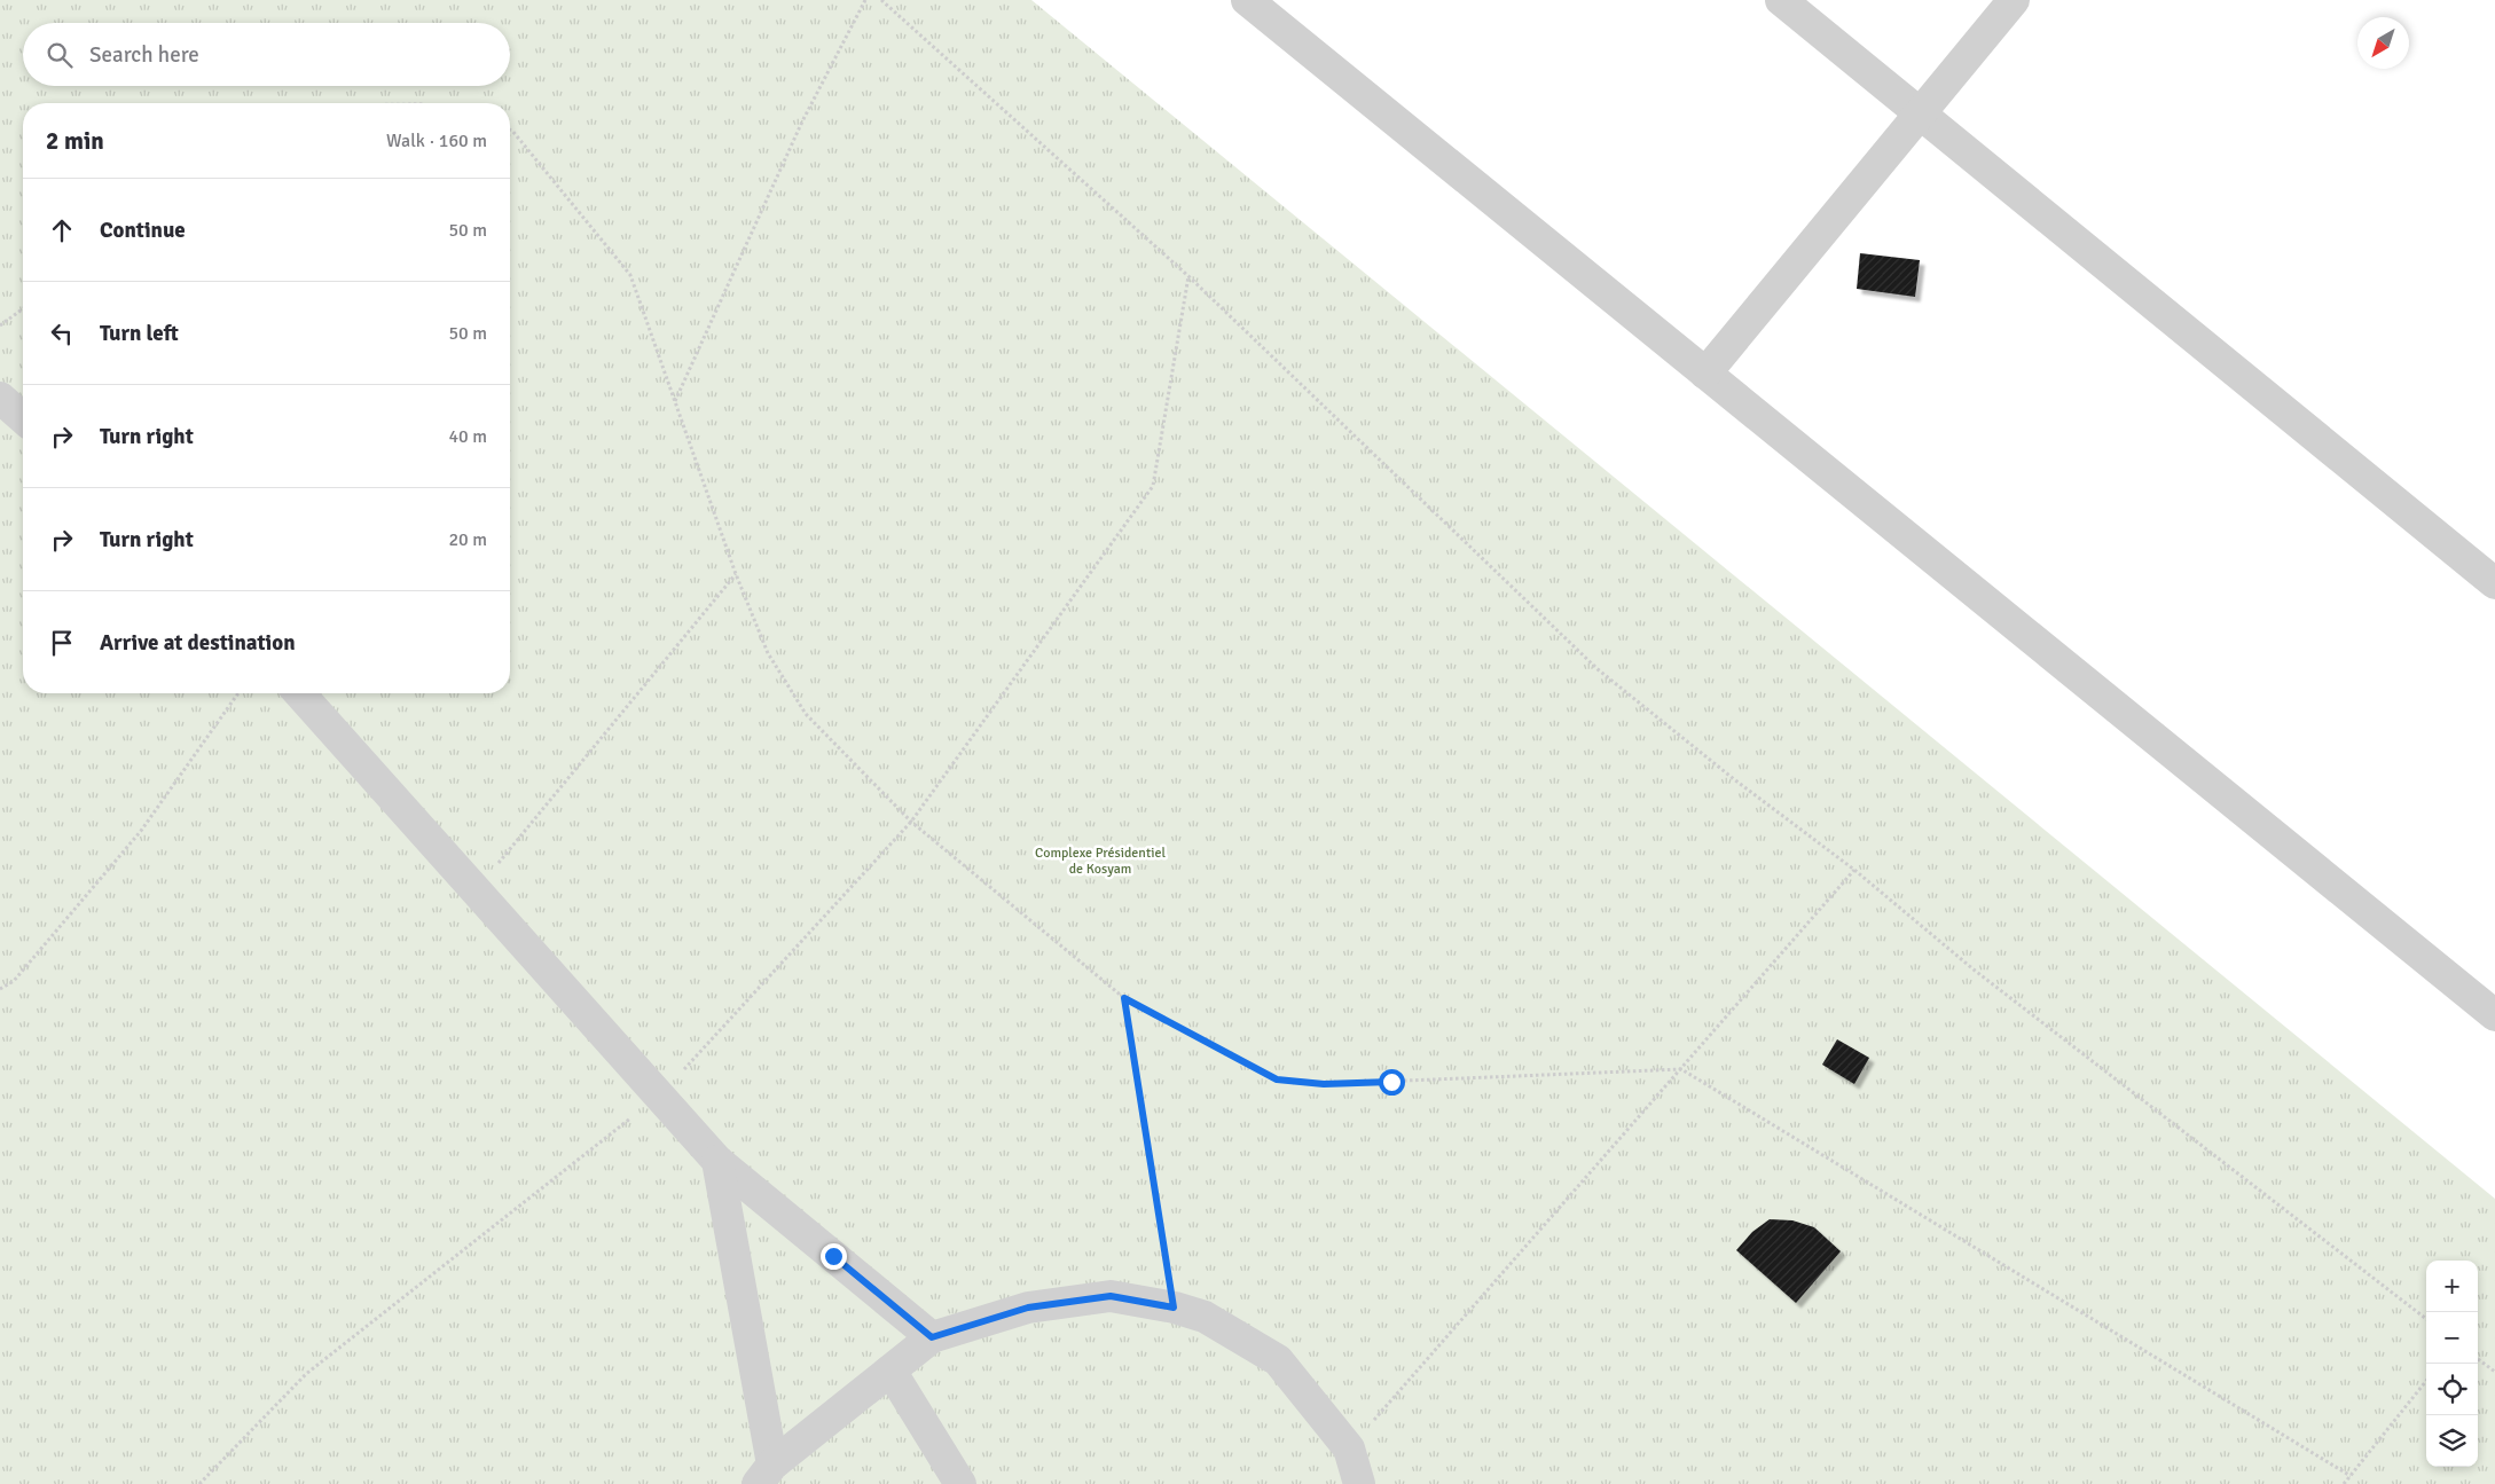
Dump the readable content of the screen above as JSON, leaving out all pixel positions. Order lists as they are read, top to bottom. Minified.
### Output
{"parks":["Complexe Présidentiel de Kosyam"],"north":"bottom left","page":{"search":"Search here","heading":["2 min","Walk · 160 m"],"list":[["Continue","50 m"],["Turn left","50 m"],["Turn right","40 m"],["Turn right","20 m"],"Arrive at destination"],"map_buttons":["+","−"]}}
